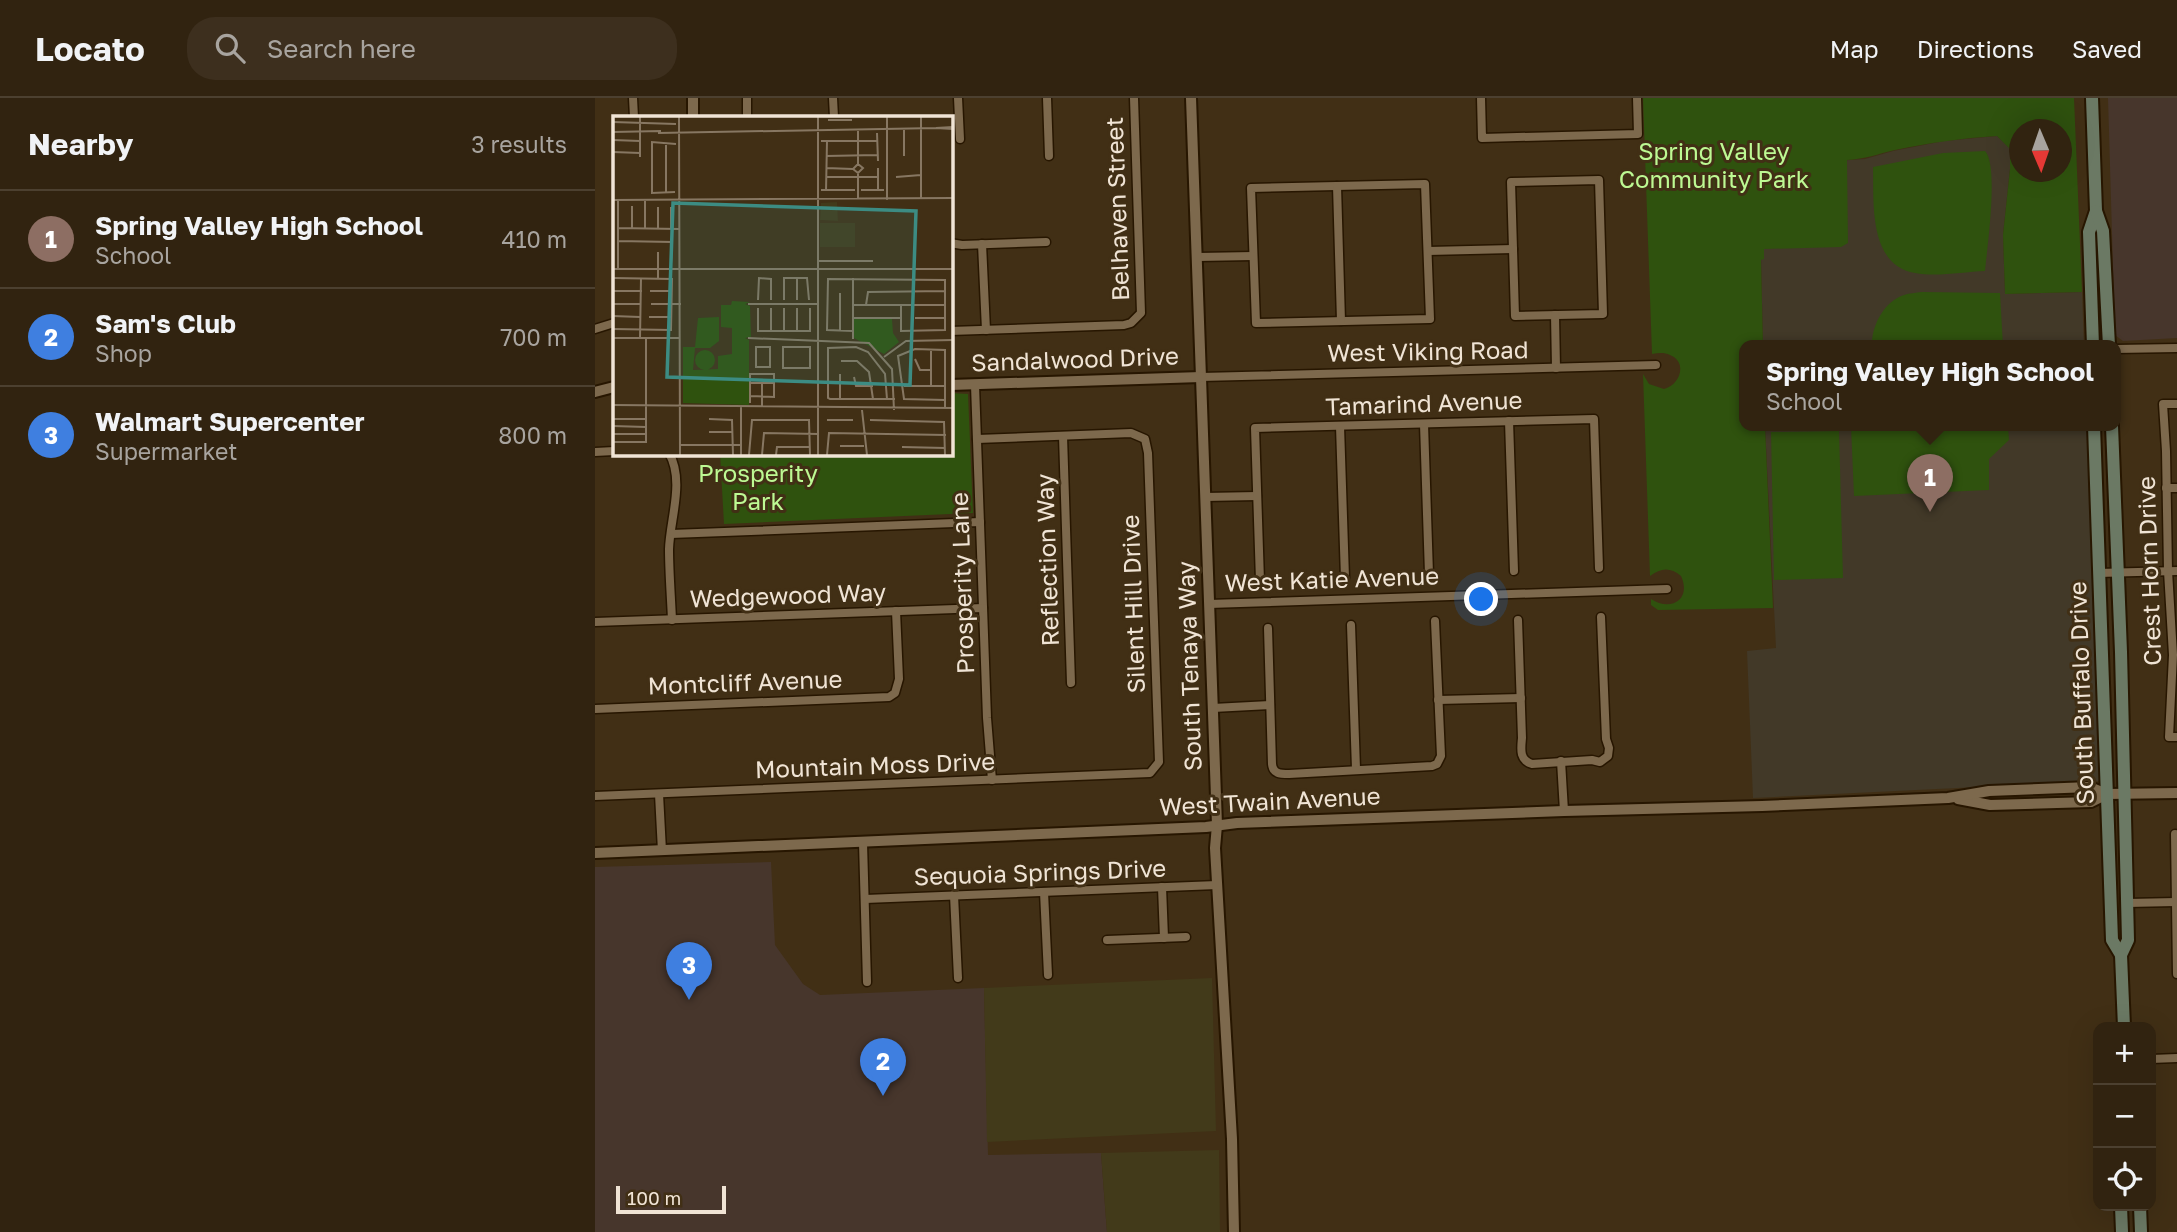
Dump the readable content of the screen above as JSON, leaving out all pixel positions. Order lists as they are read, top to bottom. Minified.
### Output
{"streets":{"main road":["South Buffalo Drive"],"street":["Belhaven Street","West Viking Road","Sandalwood Drive","Tamarind Avenue","Reflection Way","Crest Horn Drive","West Katie Avenue","Prosperity Lane","Wedgewood Way","Silent Hill Drive","South Tenaya Way","Montcliff Avenue","Mountain Moss Drive","West Twain Avenue","Sequoia Springs Drive"]},"crossings":[["West Viking Road","Sandalwood Drive"],["West Viking Road","South Tenaya Way"],["Sandalwood Drive","Prosperity Lane"],["Sandalwood Drive","South Tenaya Way"],["Reflection Way","Silent Hill Drive"],["West Katie Avenue","South Tenaya Way"],["Prosperity Lane","Wedgewood Way"],["Prosperity Lane","Mountain Moss Drive"],["Wedgewood Way","Montcliff Avenue"],["Silent Hill Drive","Mountain Moss Drive"],["South Tenaya Way","West Twain Avenue"],["South Tenaya Way","Sequoia Springs Drive"],["South Buffalo Drive","West Twain Avenue"]],"parks":["Spring Valley Community Park","Prosperity Park"],"scale_bar":"100 m","north":"bottom","page":{"header":"Locato","search":"Search here","nav":["Map","Directions","Saved"],"heading":["Nearby","3 results"],"list":[{"mark":"1","name":"Spring Valley High School","note":"School","value":"410 m"},{"mark":"2","name":"Sam's Club","note":"Shop","value":"700 m"},{"mark":"3","name":"Walmart Supercenter","note":"Supermarket","value":"800 m"}],"popup":["Spring Valley High School","School"],"pins":["1","3","2"],"map_buttons":["+","−"],"scale":"100 m"}}
